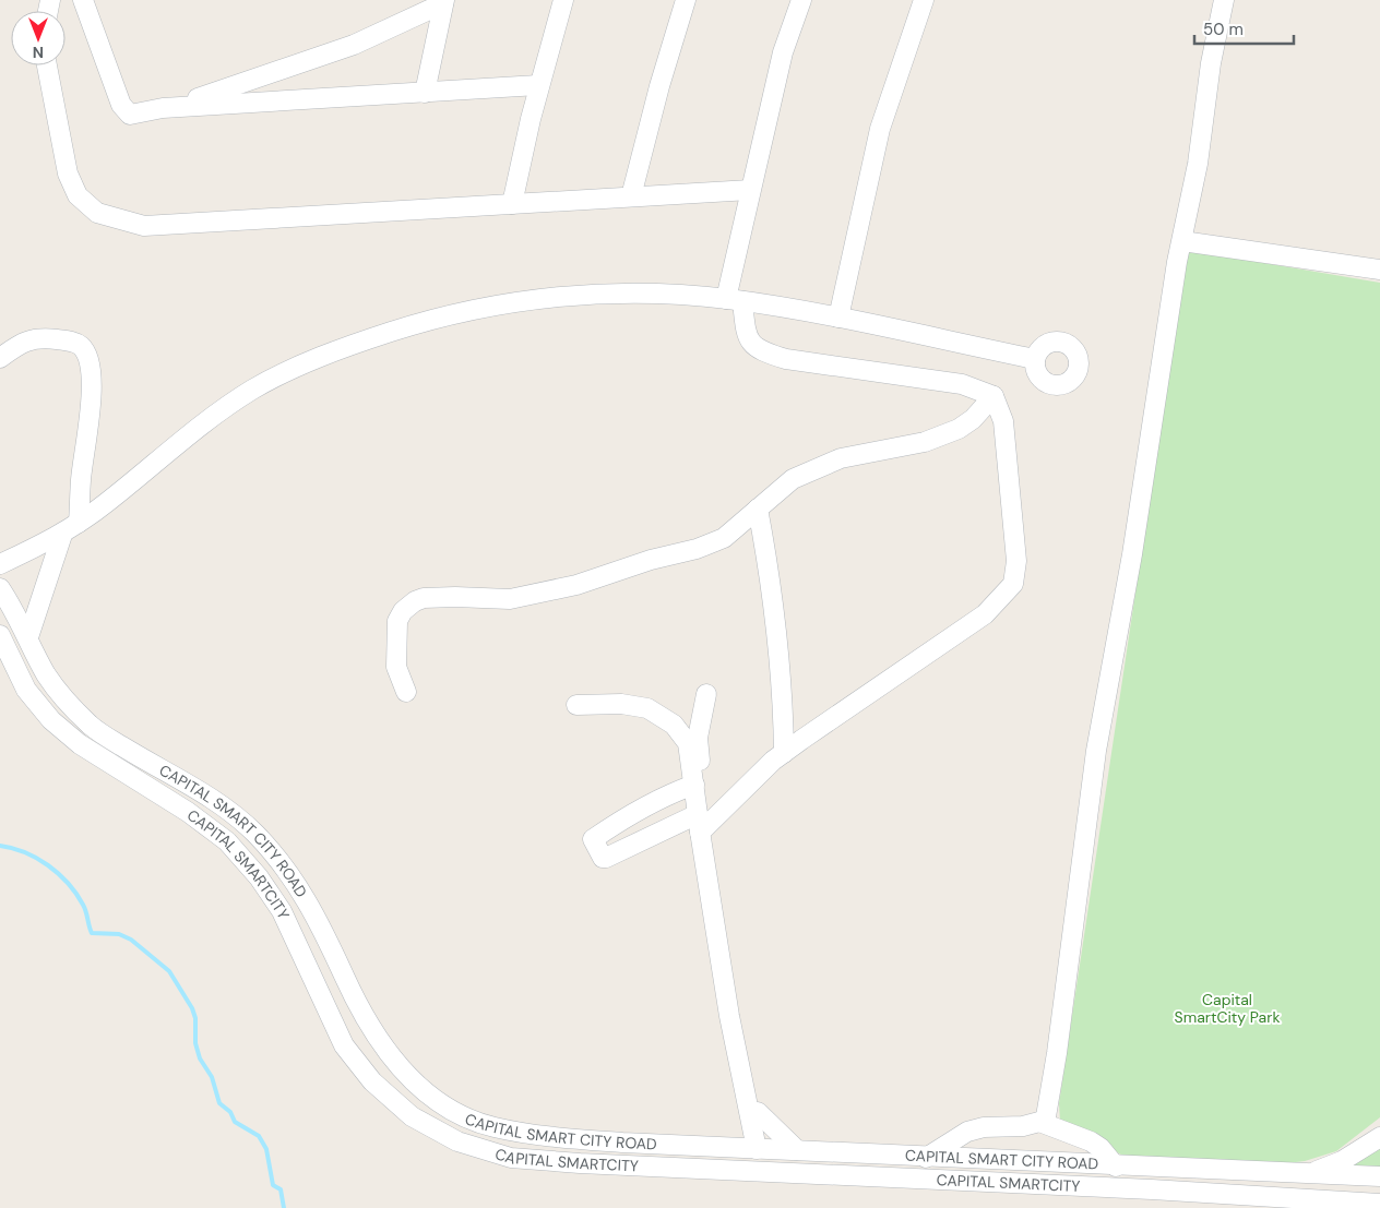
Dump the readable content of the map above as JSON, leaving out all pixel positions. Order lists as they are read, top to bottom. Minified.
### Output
{"streets":{"street":["CAPITAL SMART CITY ROAD","CAPITAL SMARTCITY"]},"parks":["Capital SmartCity Park"],"scale_bar":"50 m","north":"bottom"}
